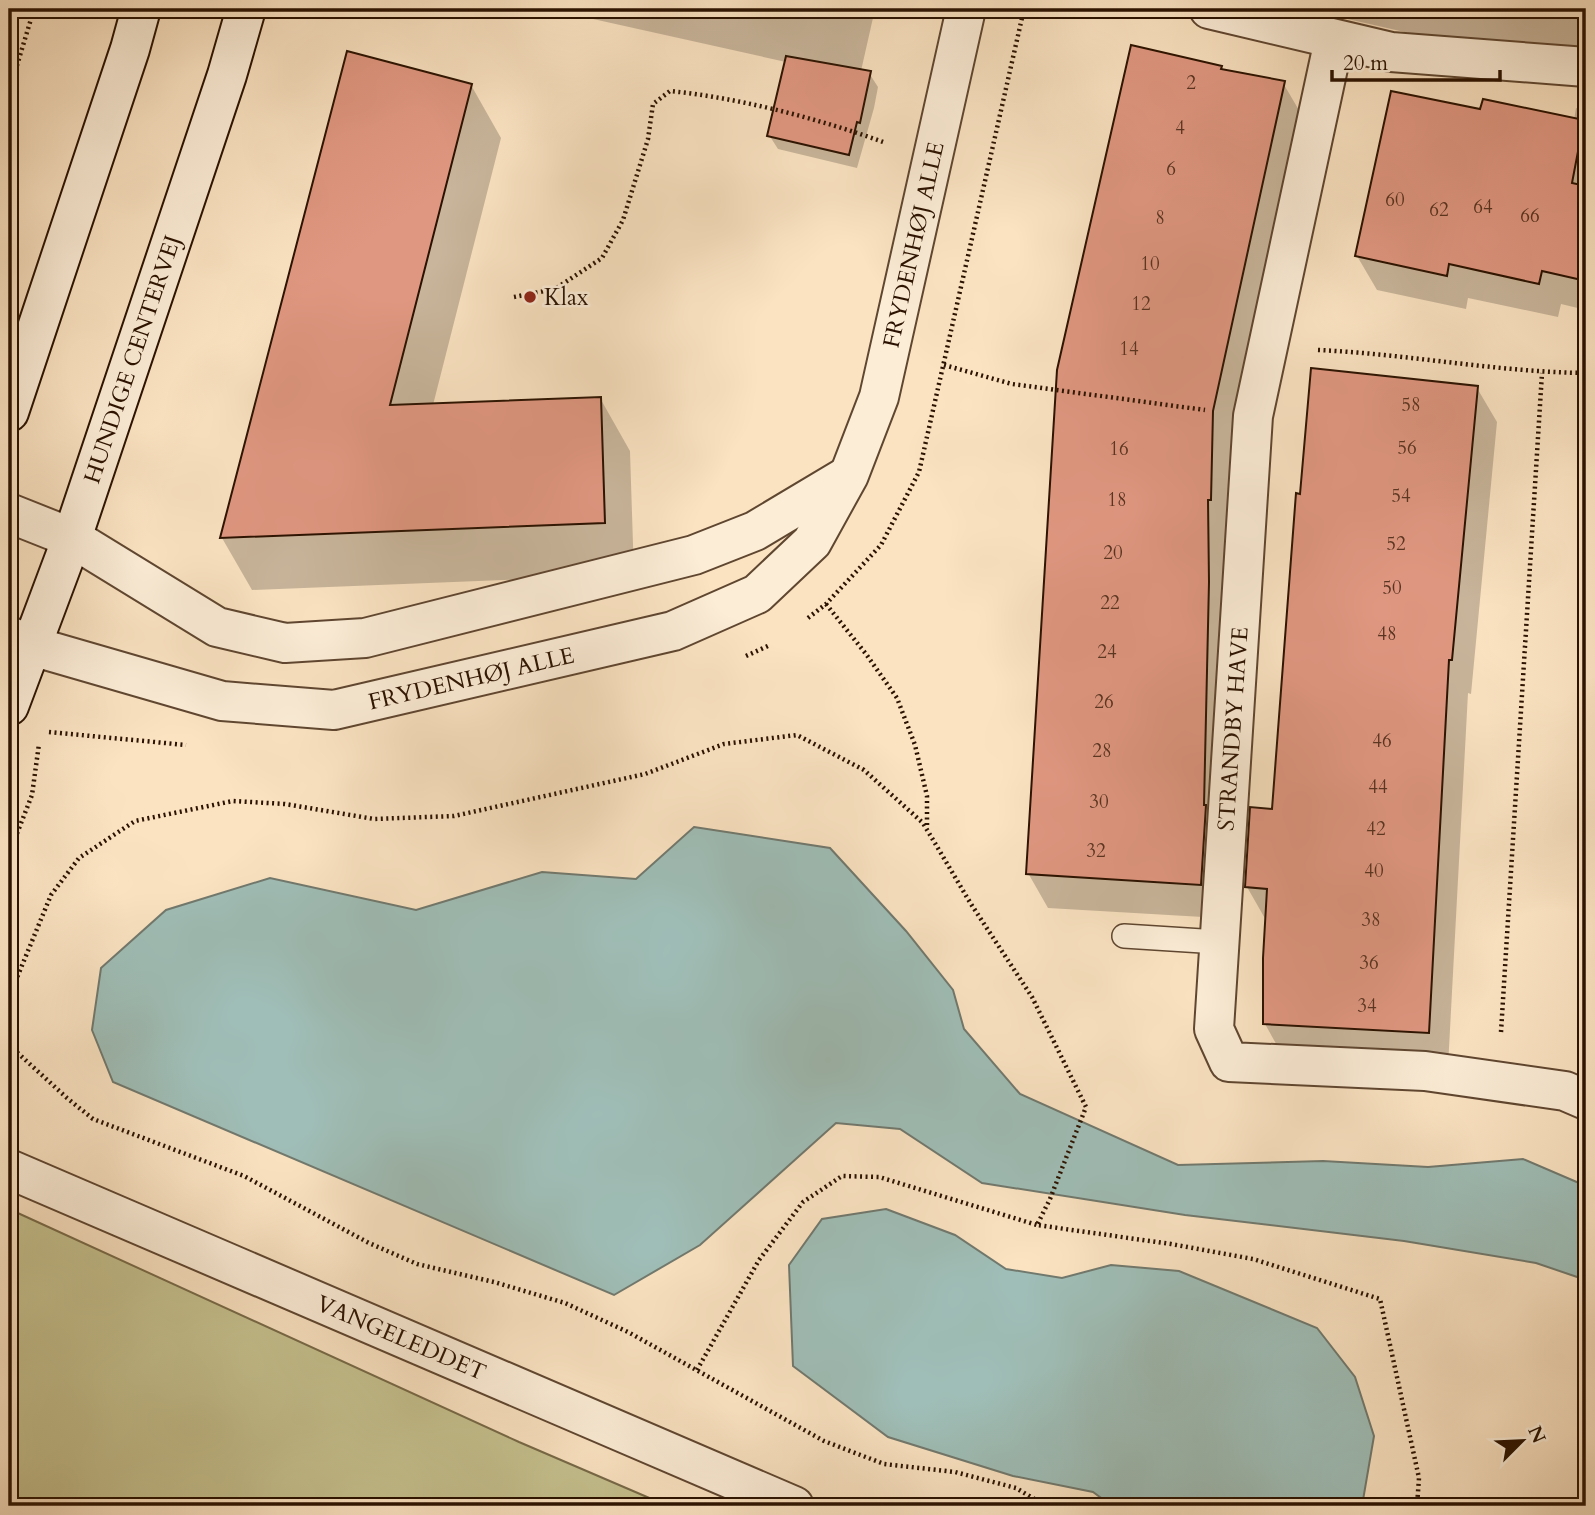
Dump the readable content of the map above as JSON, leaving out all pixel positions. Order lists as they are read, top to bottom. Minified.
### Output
{"streets":{"street":["FRYDENHØJ ALLE","HUNDIGE CENTERVEJ","STRANDBY HAVE","VANGELEDDET"]},"crossings":[["FRYDENHØJ ALLE","HUNDIGE CENTERVEJ"]],"places":["Klax"],"house_numbers":["2","4","6","60","64","62","66","8","10","12","14","58","56","16","54","18","52","20","50","22","48","24","26","46","28","44","30","42","32","40","38","36","34"],"scale_bar":"20 m","north":"top right"}
